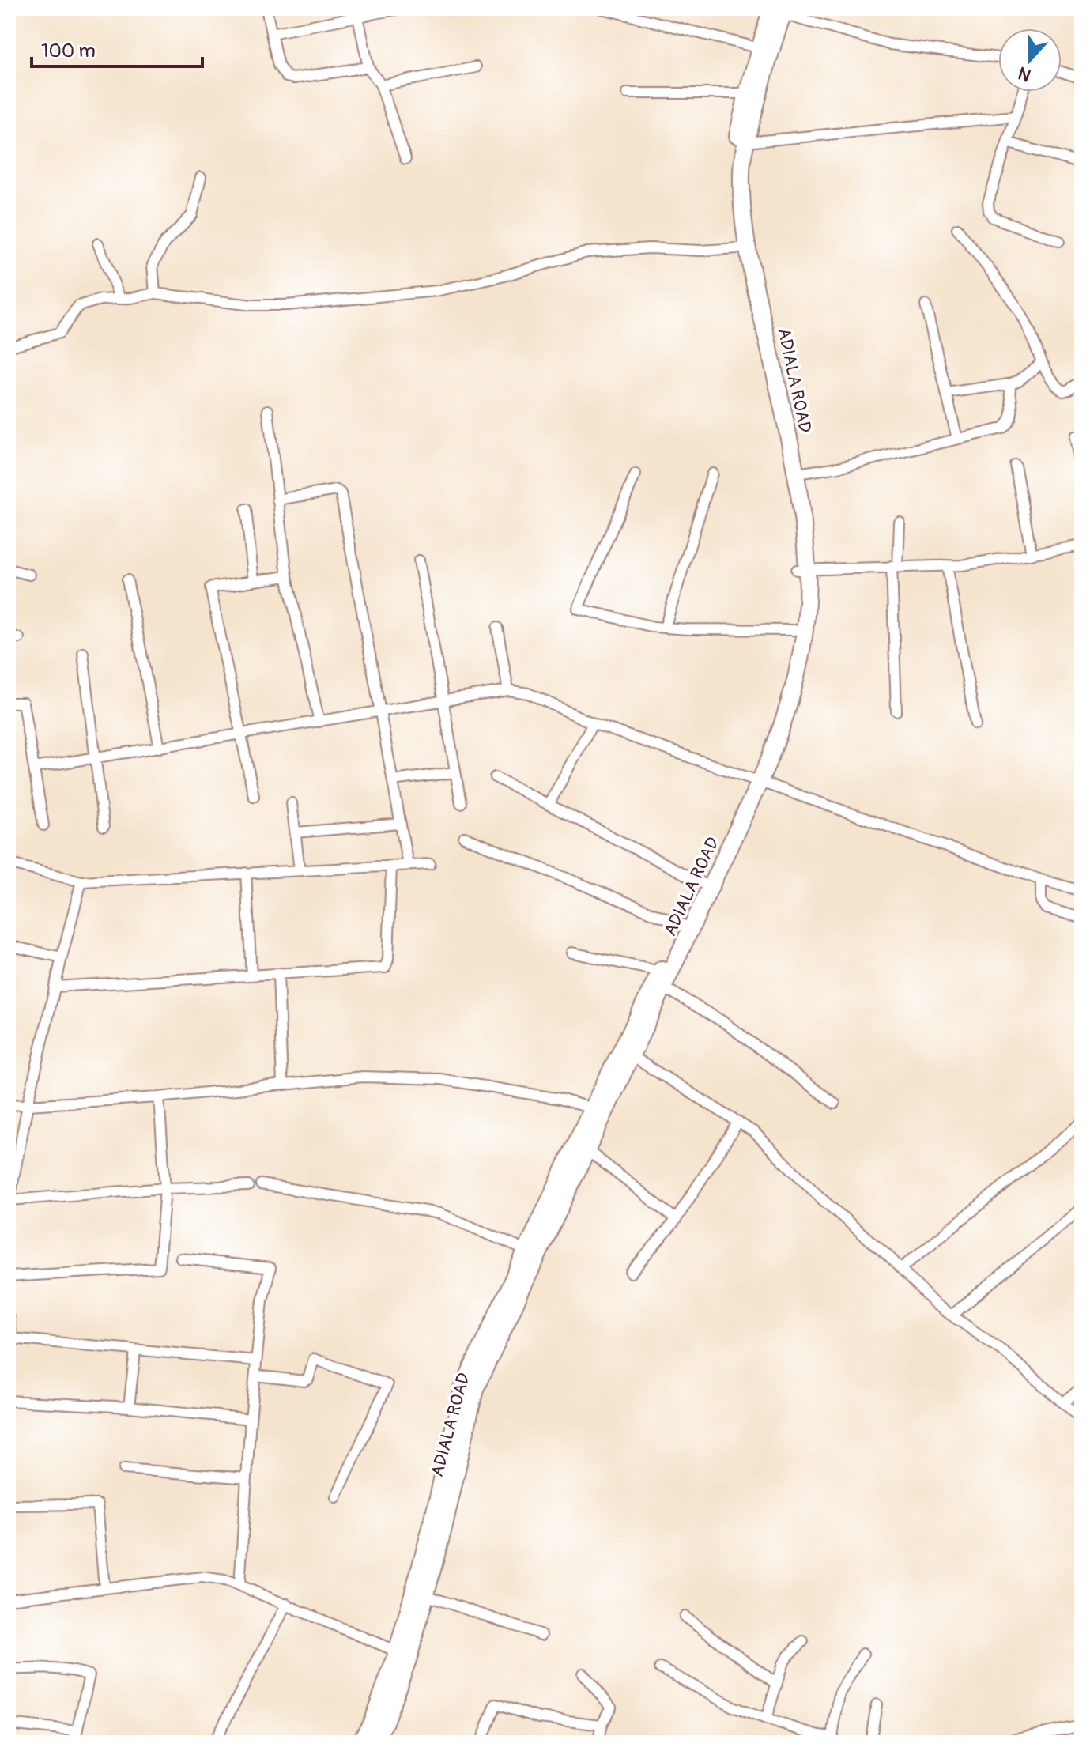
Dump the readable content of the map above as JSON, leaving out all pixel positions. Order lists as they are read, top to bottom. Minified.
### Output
{"streets":{"main road":["ADIALA ROAD"]},"scale_bar":"100 m","north":"bottom"}
